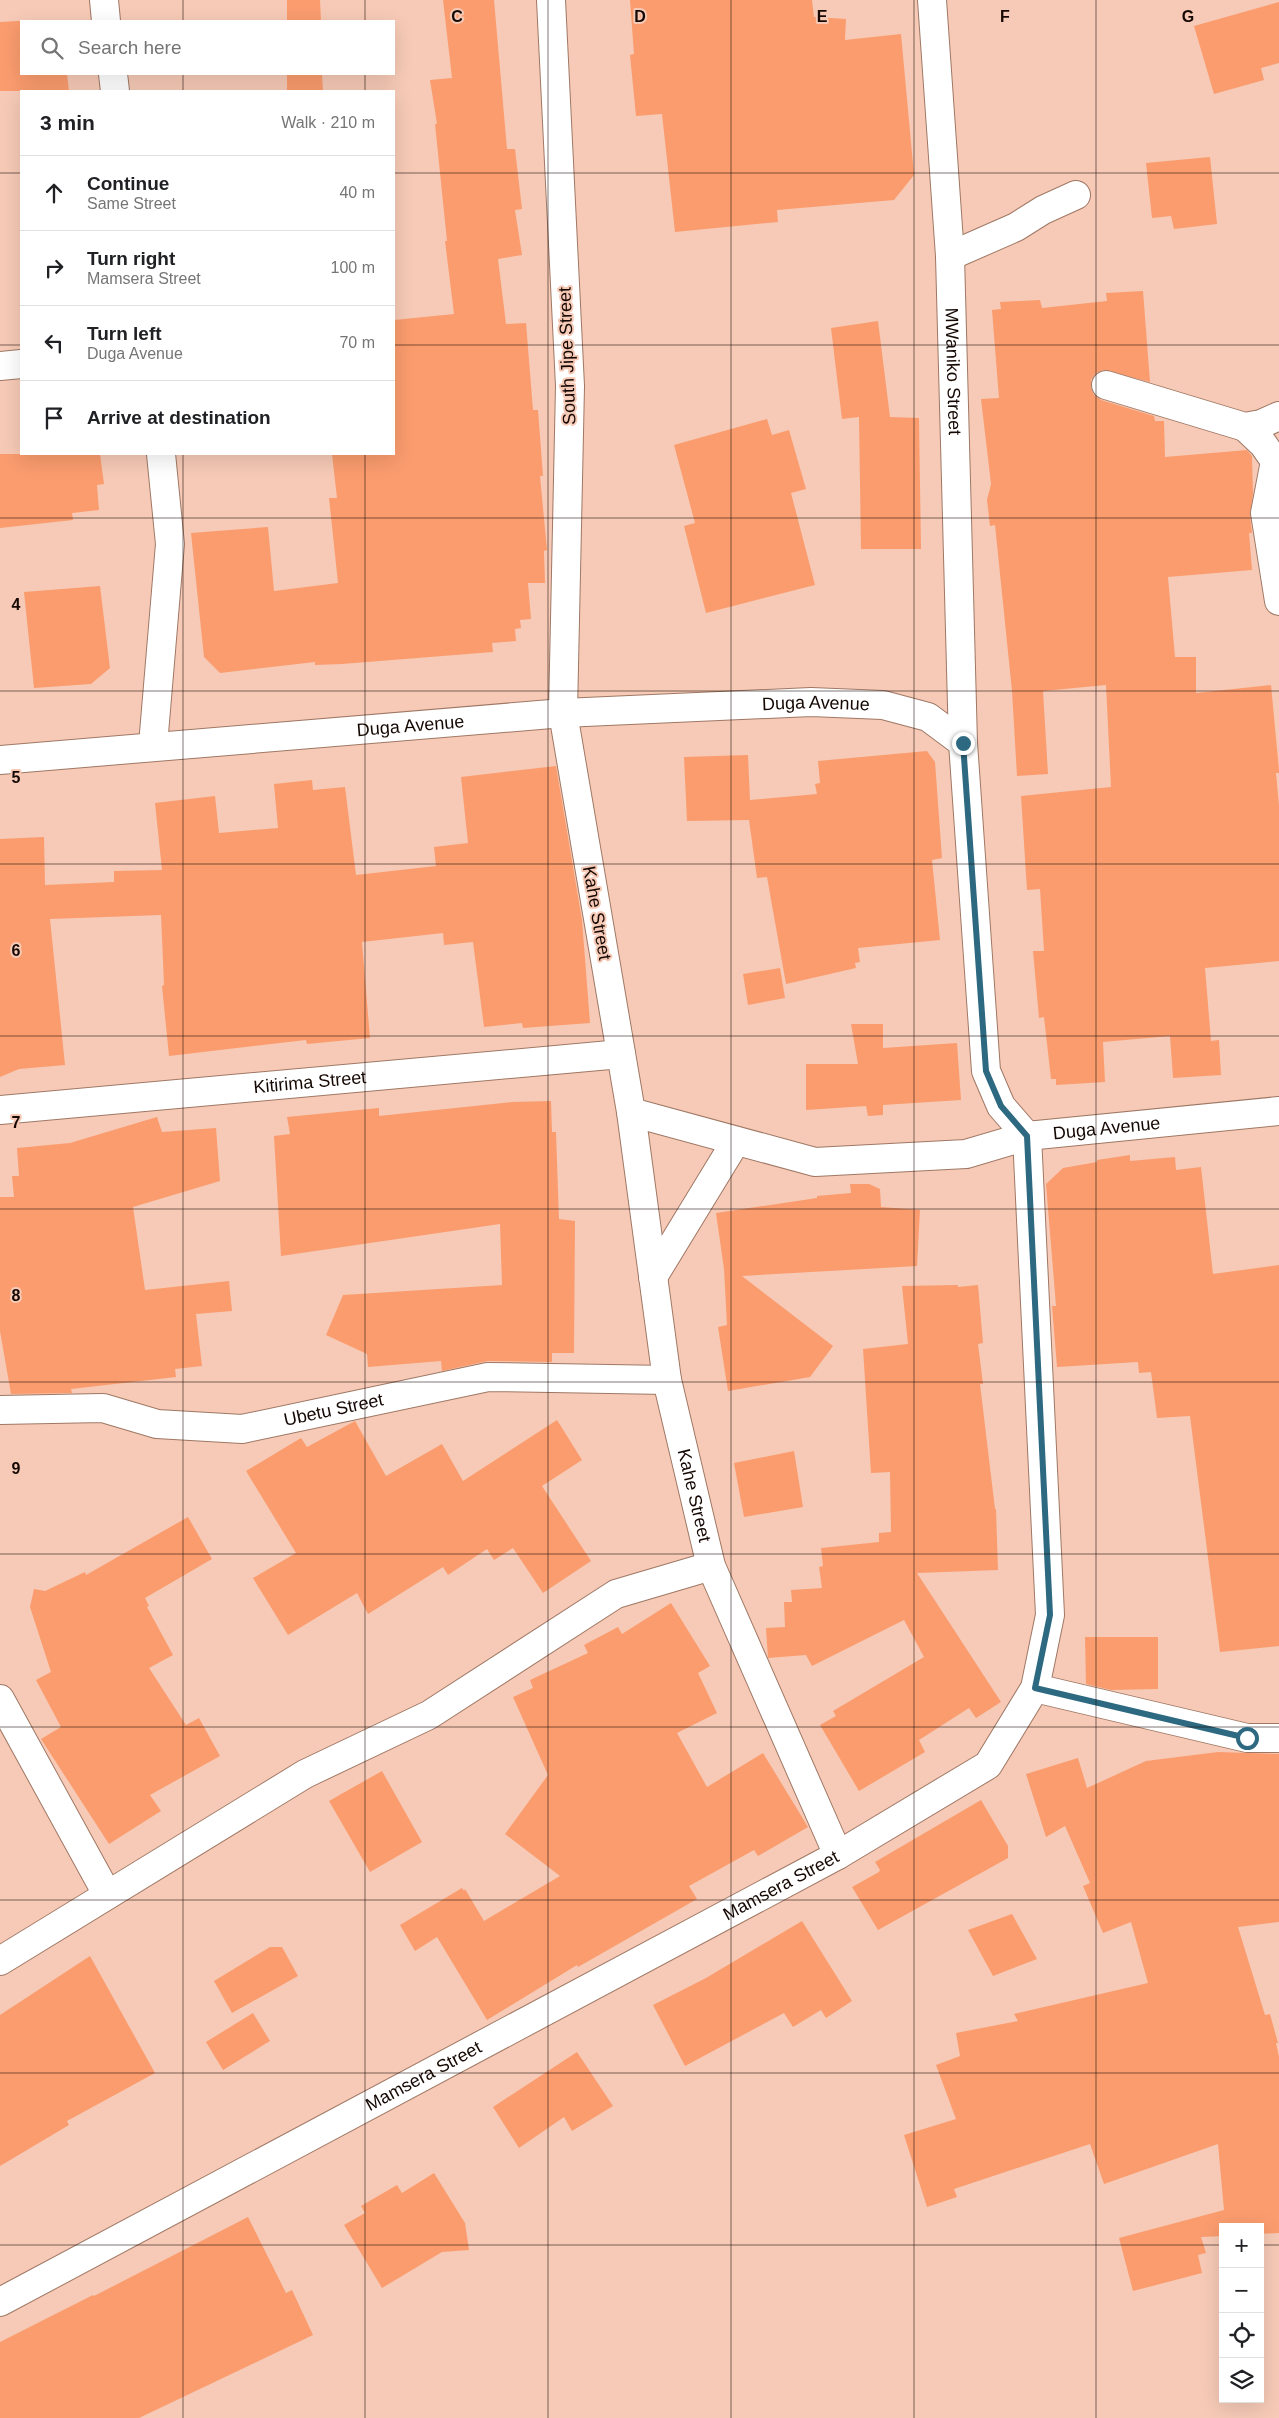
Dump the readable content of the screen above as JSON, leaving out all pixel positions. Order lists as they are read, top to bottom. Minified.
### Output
{"streets":{"street":["South Jipe Street","MWaniko Street","Duga Avenue","Kahe Street","Kitirima Street","Ubetu Street","Mamsera Street"]},"crossings":[["South Jipe Street","Duga Avenue"],["South Jipe Street","Kahe Street"],["MWaniko Street","Duga Avenue"],["Duga Avenue","Kahe Street"],["Duga Avenue","Mamsera Street"],["Kahe Street","Kitirima Street"],["Kahe Street","Ubetu Street"],["Kahe Street","Mamsera Street"]],"page":{"search":"Search here","heading":["3 min","Walk · 210 m"],"list":[["Continue","Same Street","40 m"],["Turn right","Mamsera Street","100 m"],["Turn left","Duga Avenue","70 m"],"Arrive at destination"],"map_buttons":["+","−"]},"grid":{"columns":["C","D","E","F","G"],"rows":["4","5","6","7","8","9"]}}
